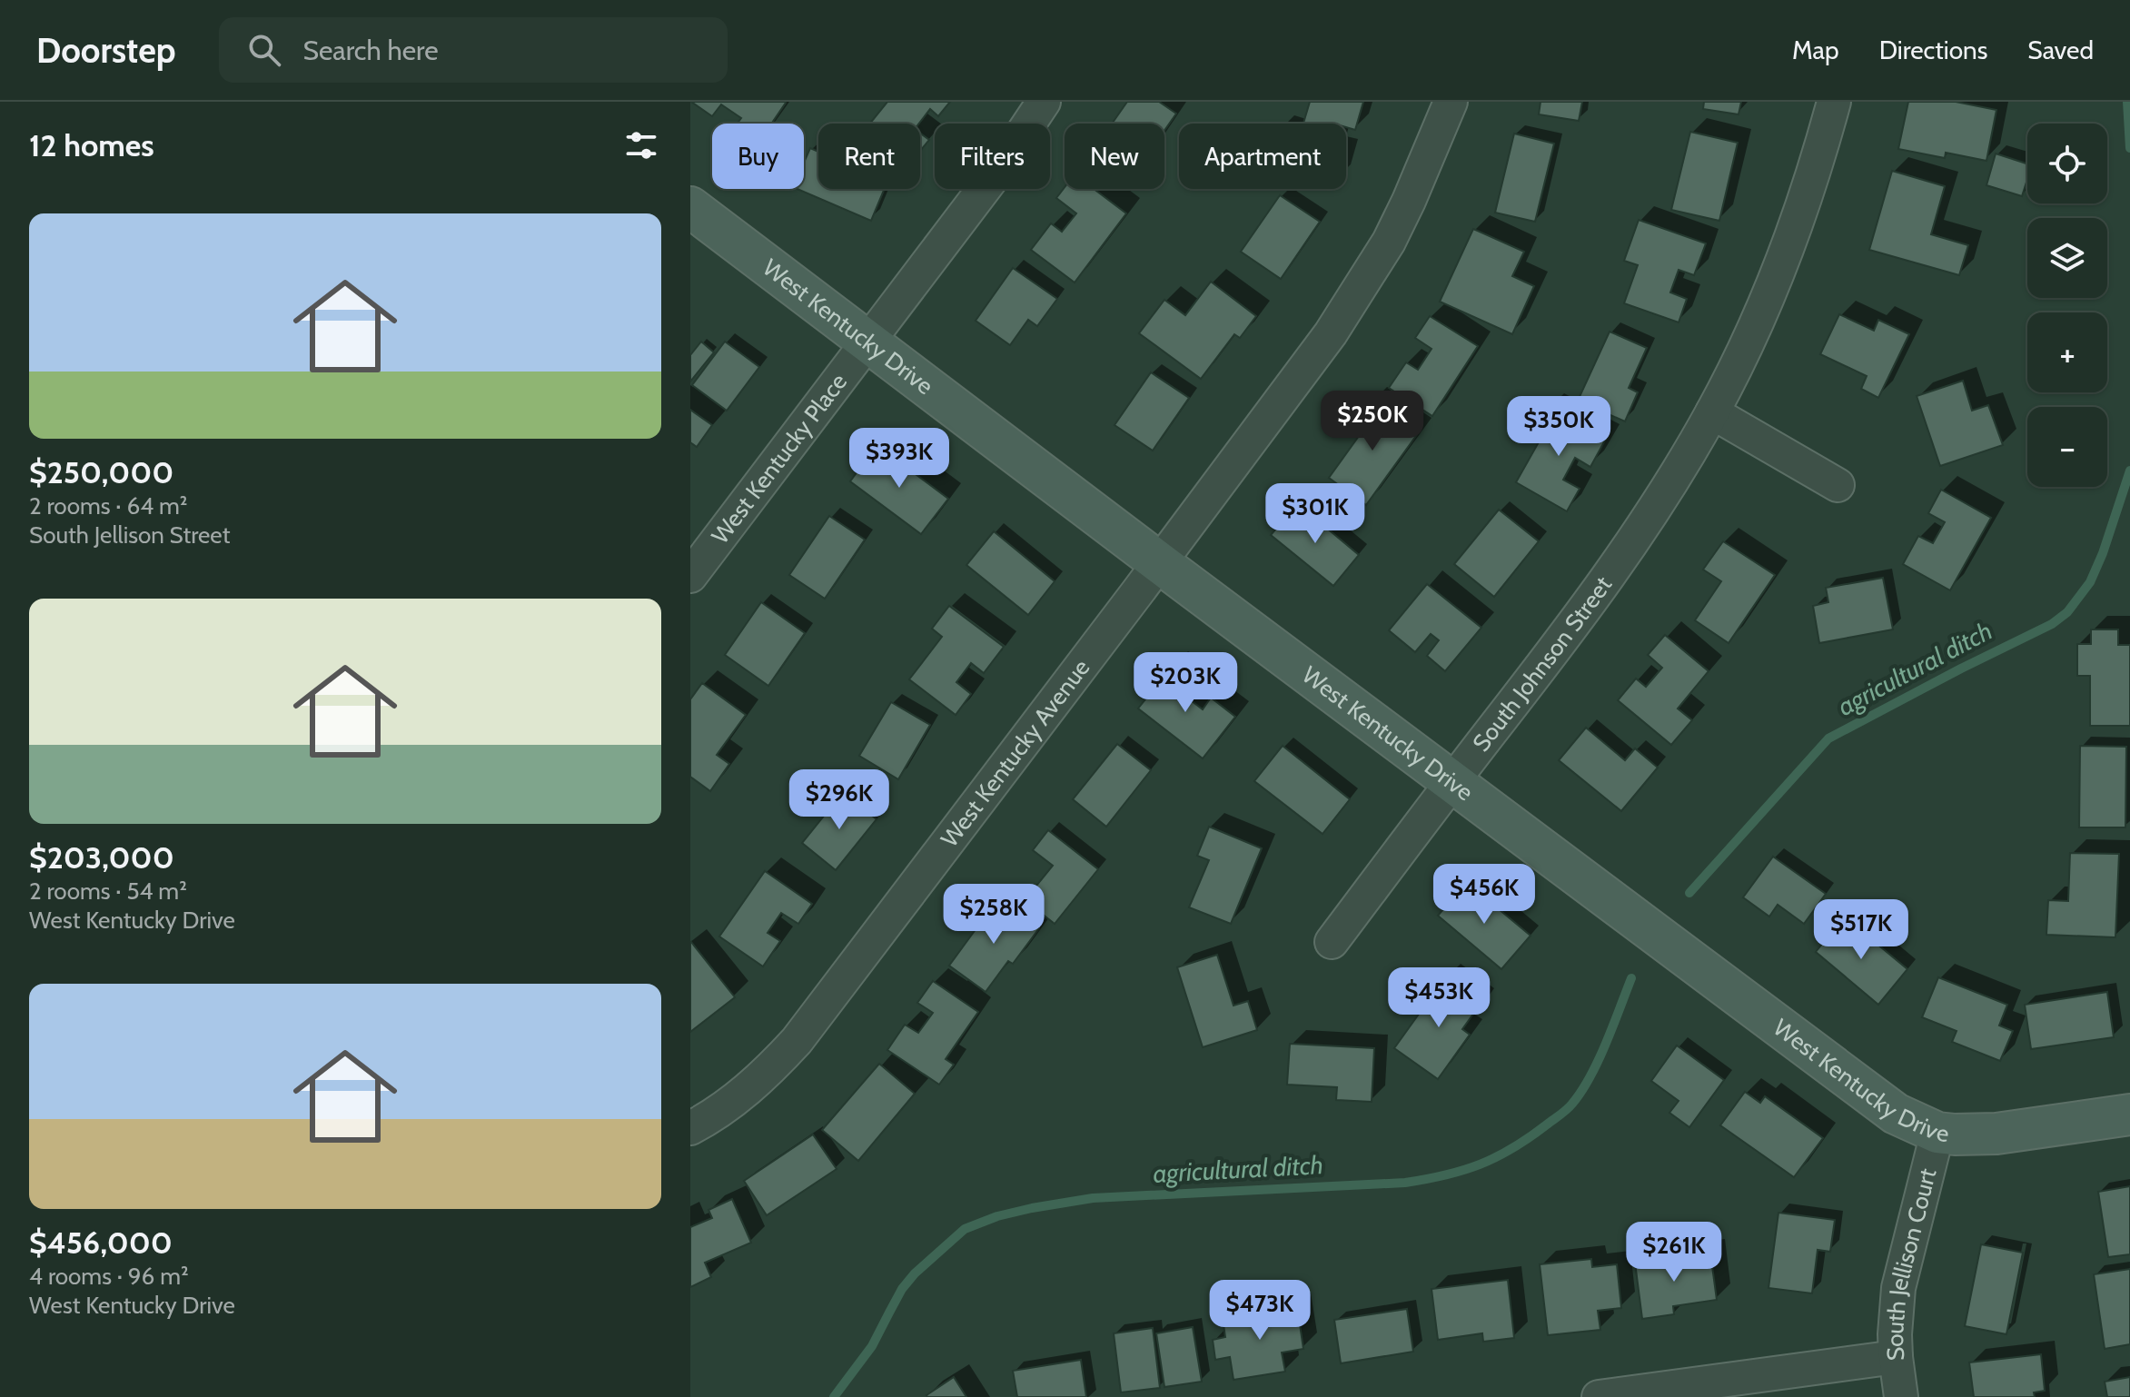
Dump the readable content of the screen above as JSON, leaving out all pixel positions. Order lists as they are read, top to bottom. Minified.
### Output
{"streets":{"street":["West Kentucky Drive","West Kentucky Place","South Johnson Street","West Kentucky Avenue","South Jellison Court"]},"crossings":[["West Kentucky Drive","West Kentucky Place"],["West Kentucky Drive","South Johnson Street"],["West Kentucky Drive","West Kentucky Avenue"],["West Kentucky Drive","South Jellison Court"]],"water":["agricultural ditch"],"page":{"header":"Doorstep","search":"Search here","nav":["Map","Directions","Saved"],"heading":"12 homes","map_buttons":["+","−"],"chip":["Buy","Rent","Filters","New","Apartment"],"list":[{"name":"$250,000","note":"2 rooms · 64 m² · South Jellison Street"},{"name":"$203,000","note":"2 rooms · 54 m² · West Kentucky Drive"},{"name":"$456,000","note":"4 rooms · 96 m² · West Kentucky Drive"}],"price":["$250K","$350K","$393K","$301K","$203K","$296K","$456K","$258K","$517K","$453K","$261K","$473K"]}}
